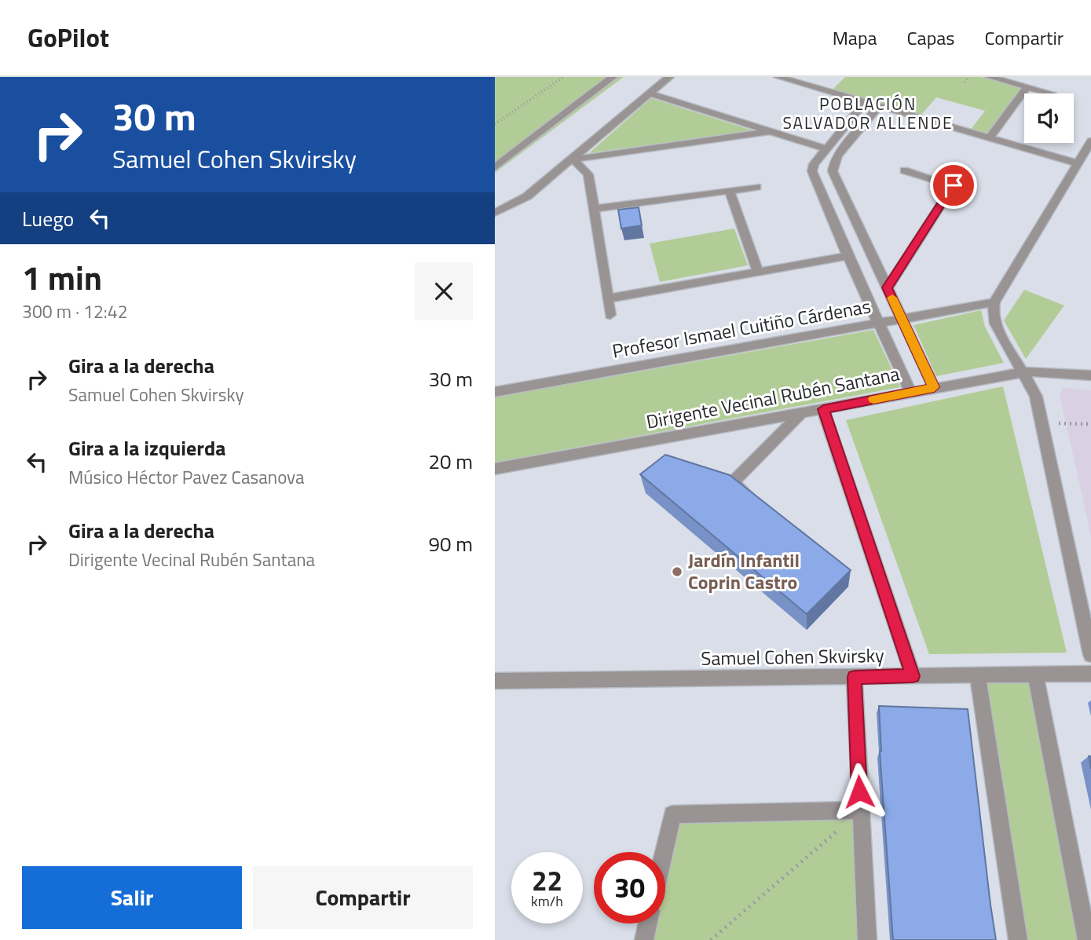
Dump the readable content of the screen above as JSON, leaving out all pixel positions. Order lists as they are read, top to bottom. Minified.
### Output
{"streets":{"street":["Profesor Ismael Cuitiño Cárdenas","Dirigente Vecinal Rubén Santana","Samuel Cohen Skvirsky"]},"districts":["POBLACIÓN SALVADOR ALLENDE"],"places":["Jardín Infantil Coprin Castro"],"page":{"header":"GoPilot","nav":["Mapa","Capas","Compartir"],"turn":["30 m","Samuel Cohen Skvirsky"],"then":"Luego","heading":["1 min","300 m · 12:42"],"list":[{"name":"Gira a la derecha","note":"Samuel Cohen Skvirsky","value":"30 m"},{"name":"Gira a la izquierda","note":"Músico Héctor Pavez Casanova","value":"20 m"},{"name":"Gira a la derecha","note":"Dirigente Vecinal Rubén Santana","value":"90 m"}],"speed":"22 km/h","limit":"30","buttons":["Salir","Compartir"]}}
